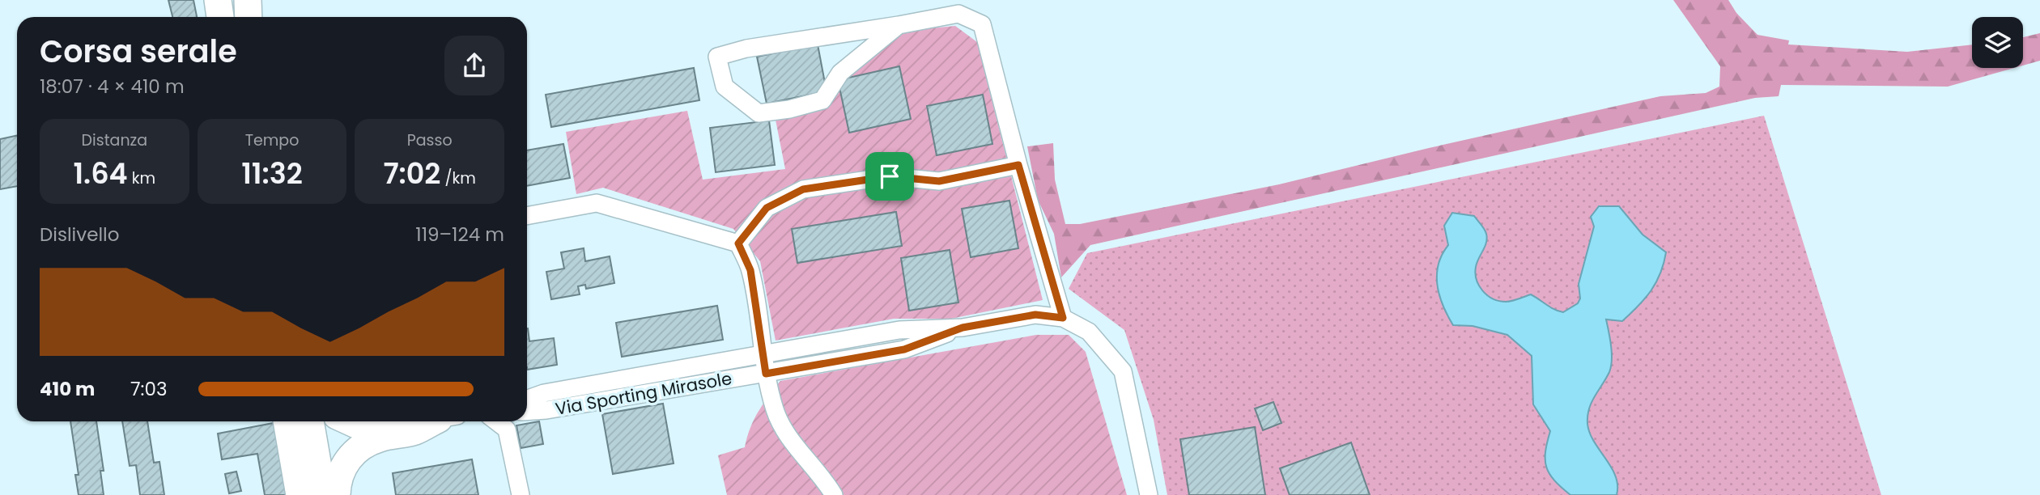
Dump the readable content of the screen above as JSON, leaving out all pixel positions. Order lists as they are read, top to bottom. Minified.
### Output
{"streets":{"street":["Via Sporting Mirasole"]},"page":{"heading":["Corsa serale","18:07 · 4 × 410 m"],"stats":[["Distanza","1.64 km"],["Tempo","11:32"],["Passo","7:02 /km"]],"chart":["Dislivello","119–124 m"],"list":[{"name":"410 m","note":"7:03"}]}}
